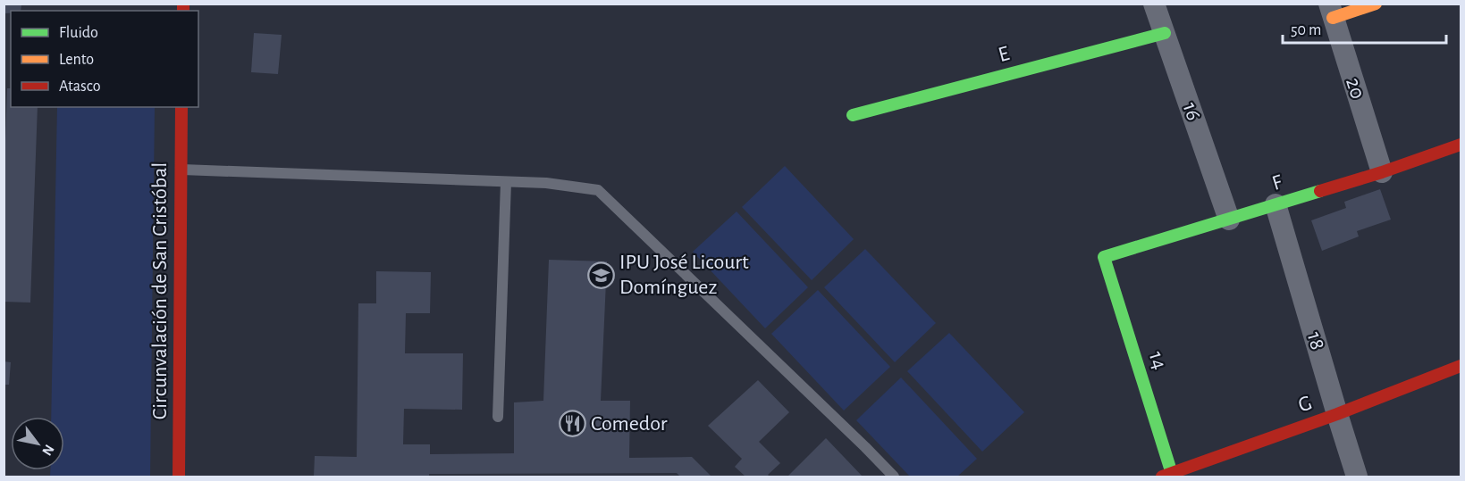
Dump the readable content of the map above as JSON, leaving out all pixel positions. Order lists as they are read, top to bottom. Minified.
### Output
{"streets":{"street":["E","20","16","F","Circunvalación de San Cristóbal","18","14","G"]},"crossings":[["E","16"],["20","F"],["16","F"],["F","18"],["F","14"],["18","G"],["14","G"]],"places":{"school or university":["IPU José Licourt Domínguez"],"restaurant":["Comedor"]},"legend":["Fluido","Lento","Atasco"],"scale_bar":"50 m","north":"bottom right"}
